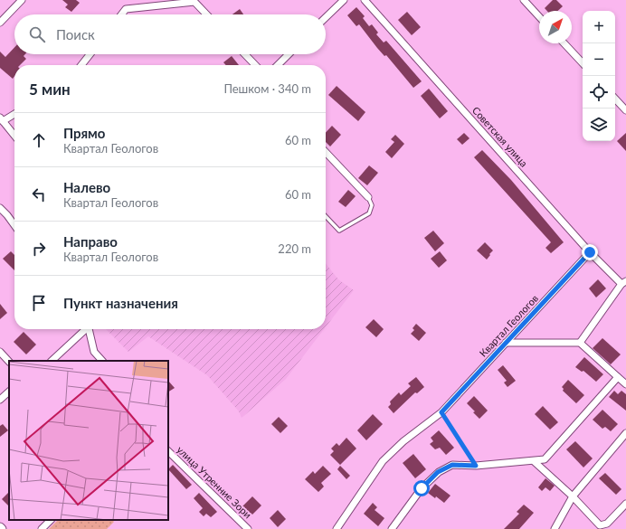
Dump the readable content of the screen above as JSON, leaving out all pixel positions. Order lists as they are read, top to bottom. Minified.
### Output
{"streets":{"street":["Советская улица","Квартал Геологов","улица Утренние Зори"]},"crossings":[["Советская улица","Квартал Геологов"]],"north":"top right","page":{"map_buttons":["+","−"],"search":"Поиск","heading":["5 мин","Пешком · 340 m"],"list":[["Прямо","Квартал Геологов","60 m"],["Налево","Квартал Геологов","60 m"],["Направо","Квартал Геологов","220 m"],"Пункт назначения"]}}
